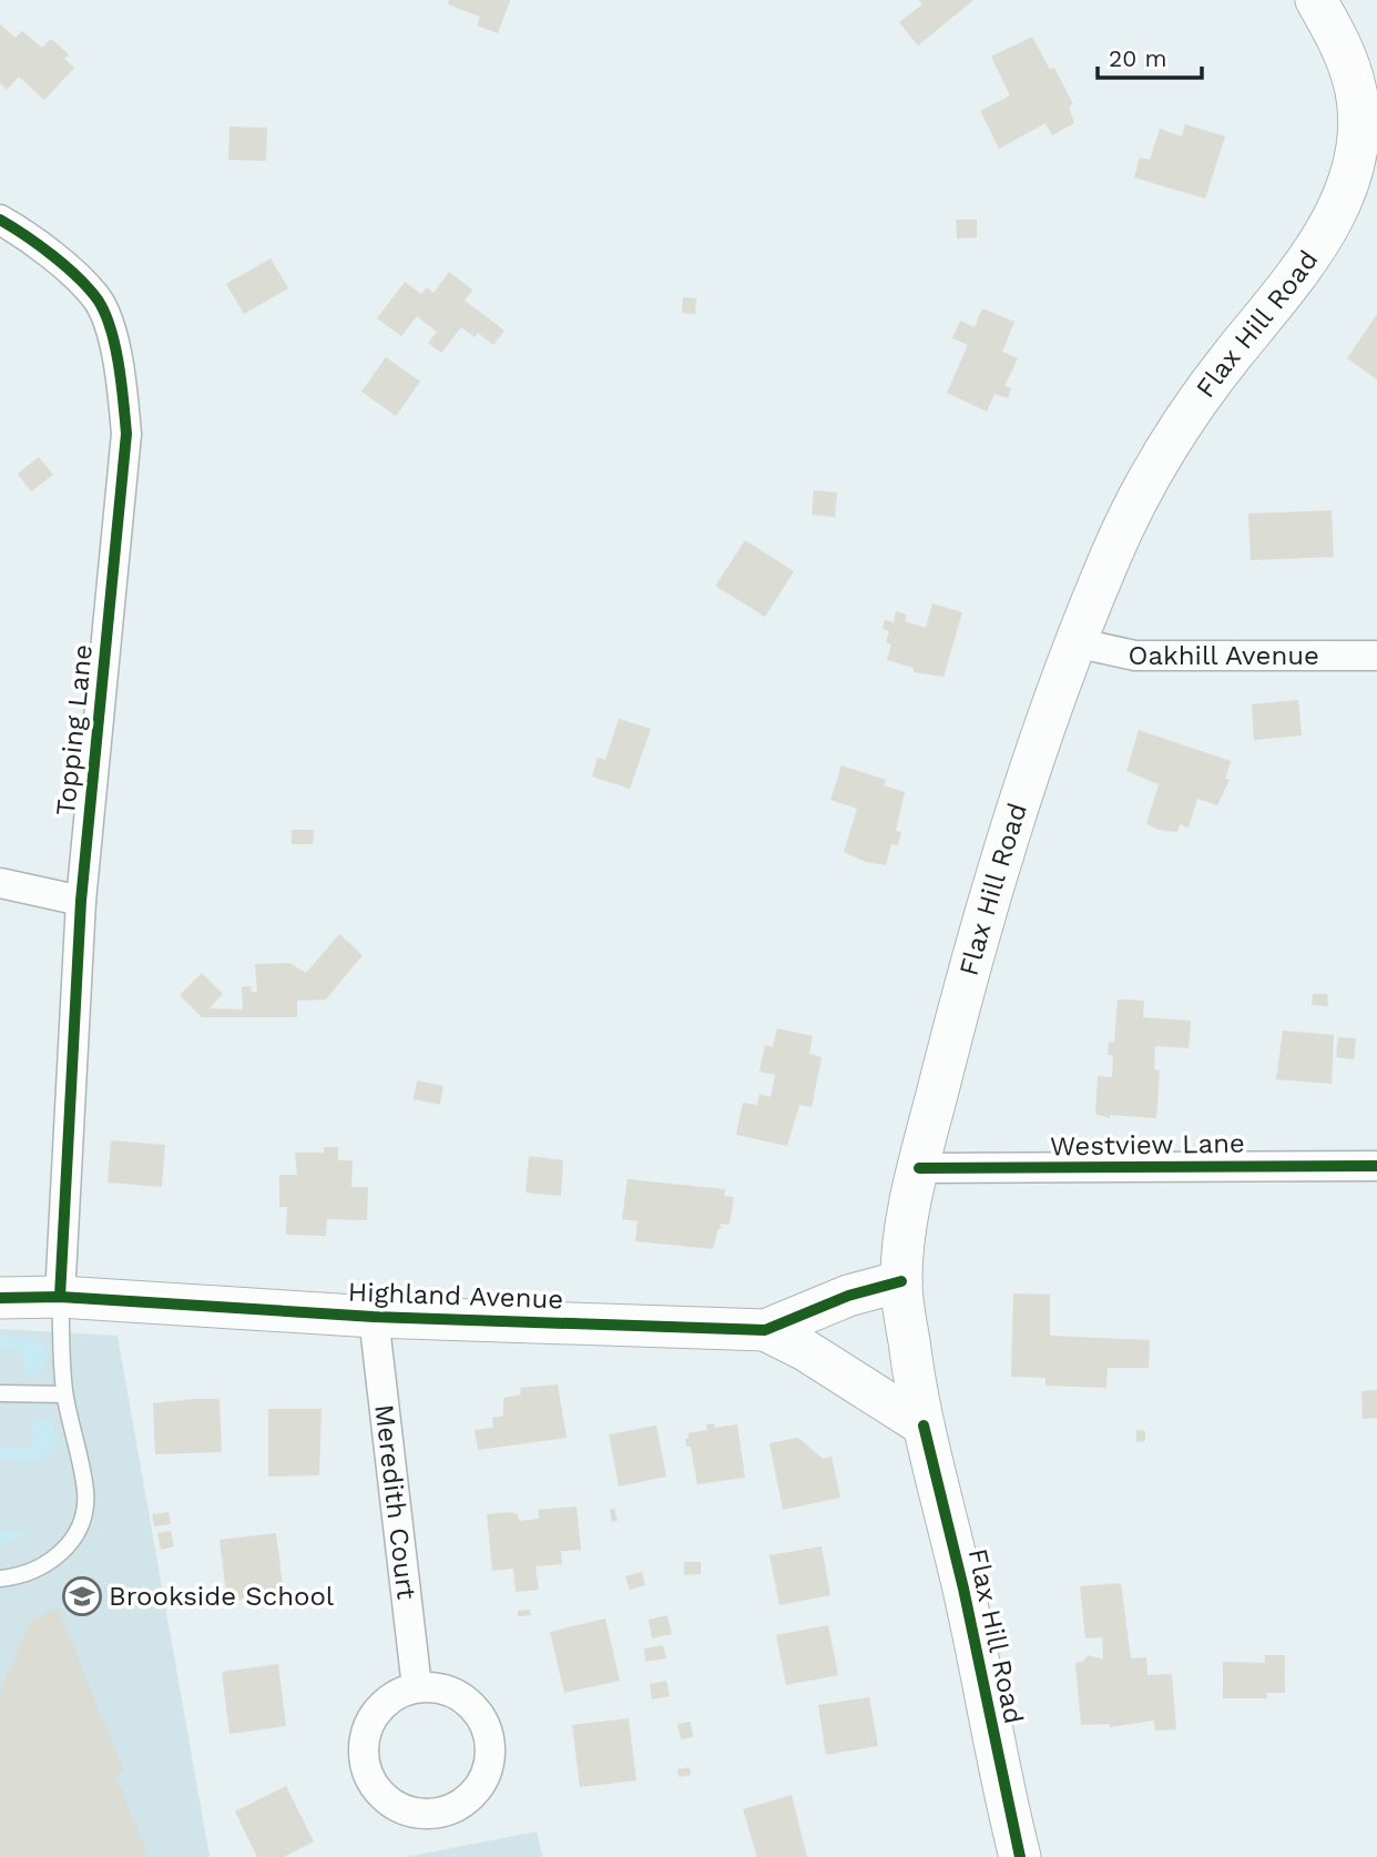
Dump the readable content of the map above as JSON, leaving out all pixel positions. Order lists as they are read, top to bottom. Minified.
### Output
{"streets":{"main road":["Flax Hill Road","Highland Avenue"],"street":["Oakhill Avenue","Topping Lane","Westview Lane","Meredith Court"]},"crossings":[["Flax Hill Road","Oakhill Avenue"],["Flax Hill Road","Westview Lane"],["Flax Hill Road","Highland Avenue"],["Topping Lane","Highland Avenue"],["Highland Avenue","Meredith Court"]],"places":{"school or university":["Brookside School"]},"scale_bar":"20 m"}
